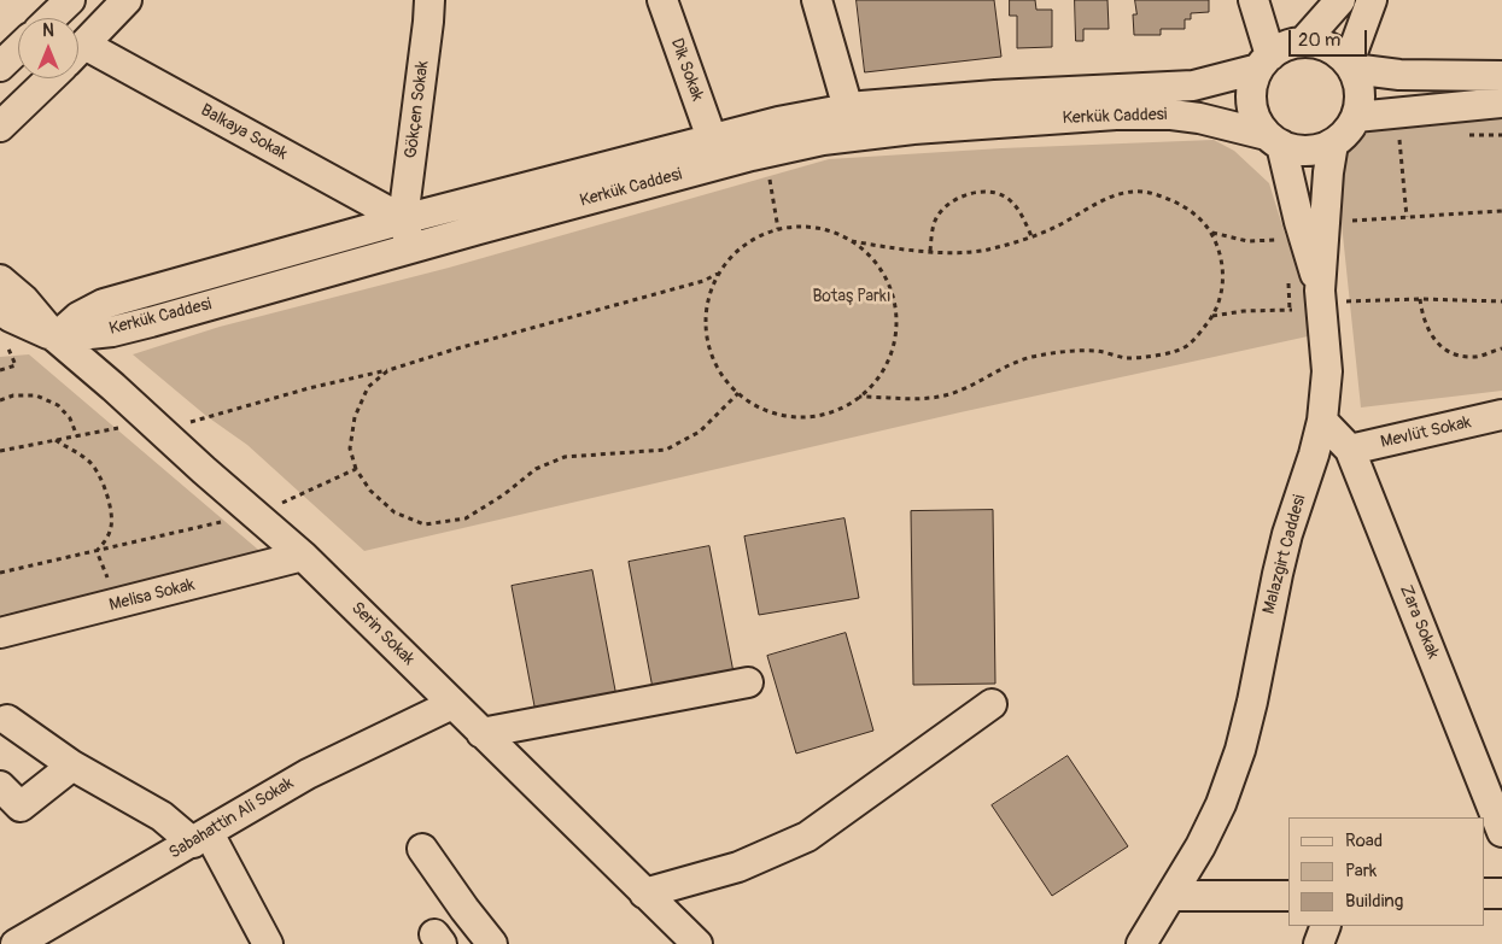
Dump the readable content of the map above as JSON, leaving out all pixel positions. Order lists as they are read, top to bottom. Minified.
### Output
{"streets":{"street":["Dik Sokak","Gökçen Sokak","Kerkük Caddesi","Balkaya Sokak","Mevlüt Sokak","Malazgirt Caddesi","Melisa Sokak","Zara Sokak","Serin Sokak","Sabahattin Ali Sokak"]},"crossings":[["Dik Sokak","Kerkük Caddesi"],["Gökçen Sokak","Kerkük Caddesi"],["Gökçen Sokak","Balkaya Sokak"],["Kerkük Caddesi","Balkaya Sokak"],["Kerkük Caddesi","Malazgirt Caddesi"],["Kerkük Caddesi","Serin Sokak"],["Mevlüt Sokak","Zara Sokak"],["Malazgirt Caddesi","Zara Sokak"],["Melisa Sokak","Serin Sokak"],["Serin Sokak","Sabahattin Ali Sokak"]],"parks":["Botaş Parkı"],"legend":["Road","Park","Building"],"scale_bar":"20 m","north":"top"}
